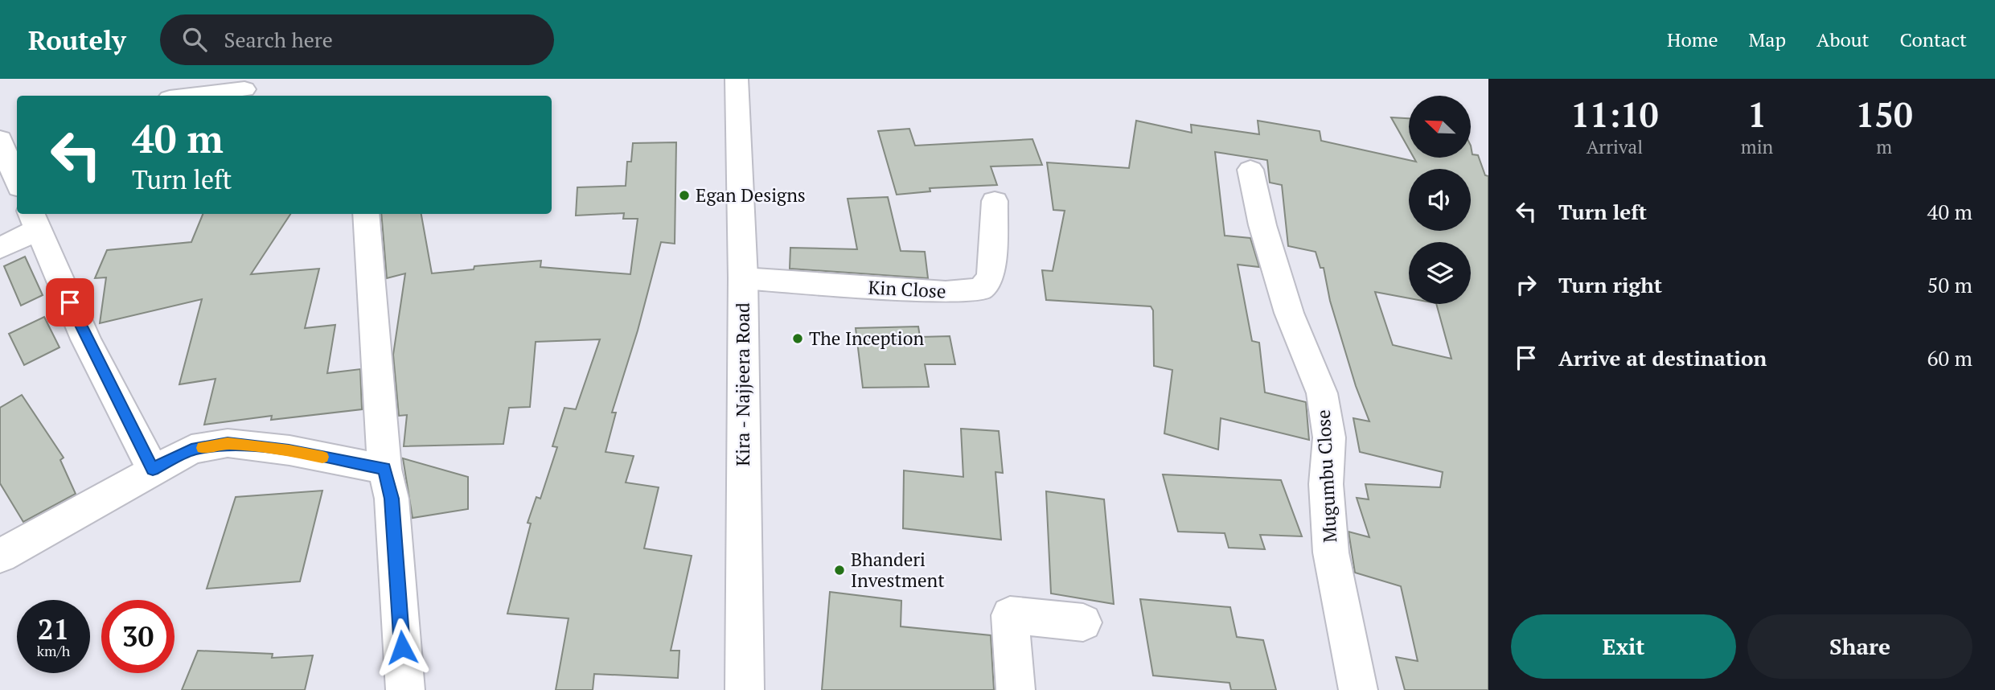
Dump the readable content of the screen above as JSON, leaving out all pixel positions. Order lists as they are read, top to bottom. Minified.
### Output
{"streets":{"street":["Kin Close","Kira - Najjeera Road","Mugumbu Close"]},"crossings":[["Kin Close","Kira - Najjeera Road"]],"places":["Egan Designs","The Inception","Bhanderi Investment"],"north":"top left","page":{"header":"Routely","search":"Search here","nav":["Home","Map","About","Contact"],"eta":["11:10","Arrival","1","min","150","m"],"turn":["40 m","Turn left"],"list":[{"name":"Turn left","value":"40 m"},{"name":"Turn right","value":"50 m"},{"name":"Arrive at destination","value":"60 m"}],"speed":"21 km/h","limit":"30","buttons":["Exit","Share"]}}
